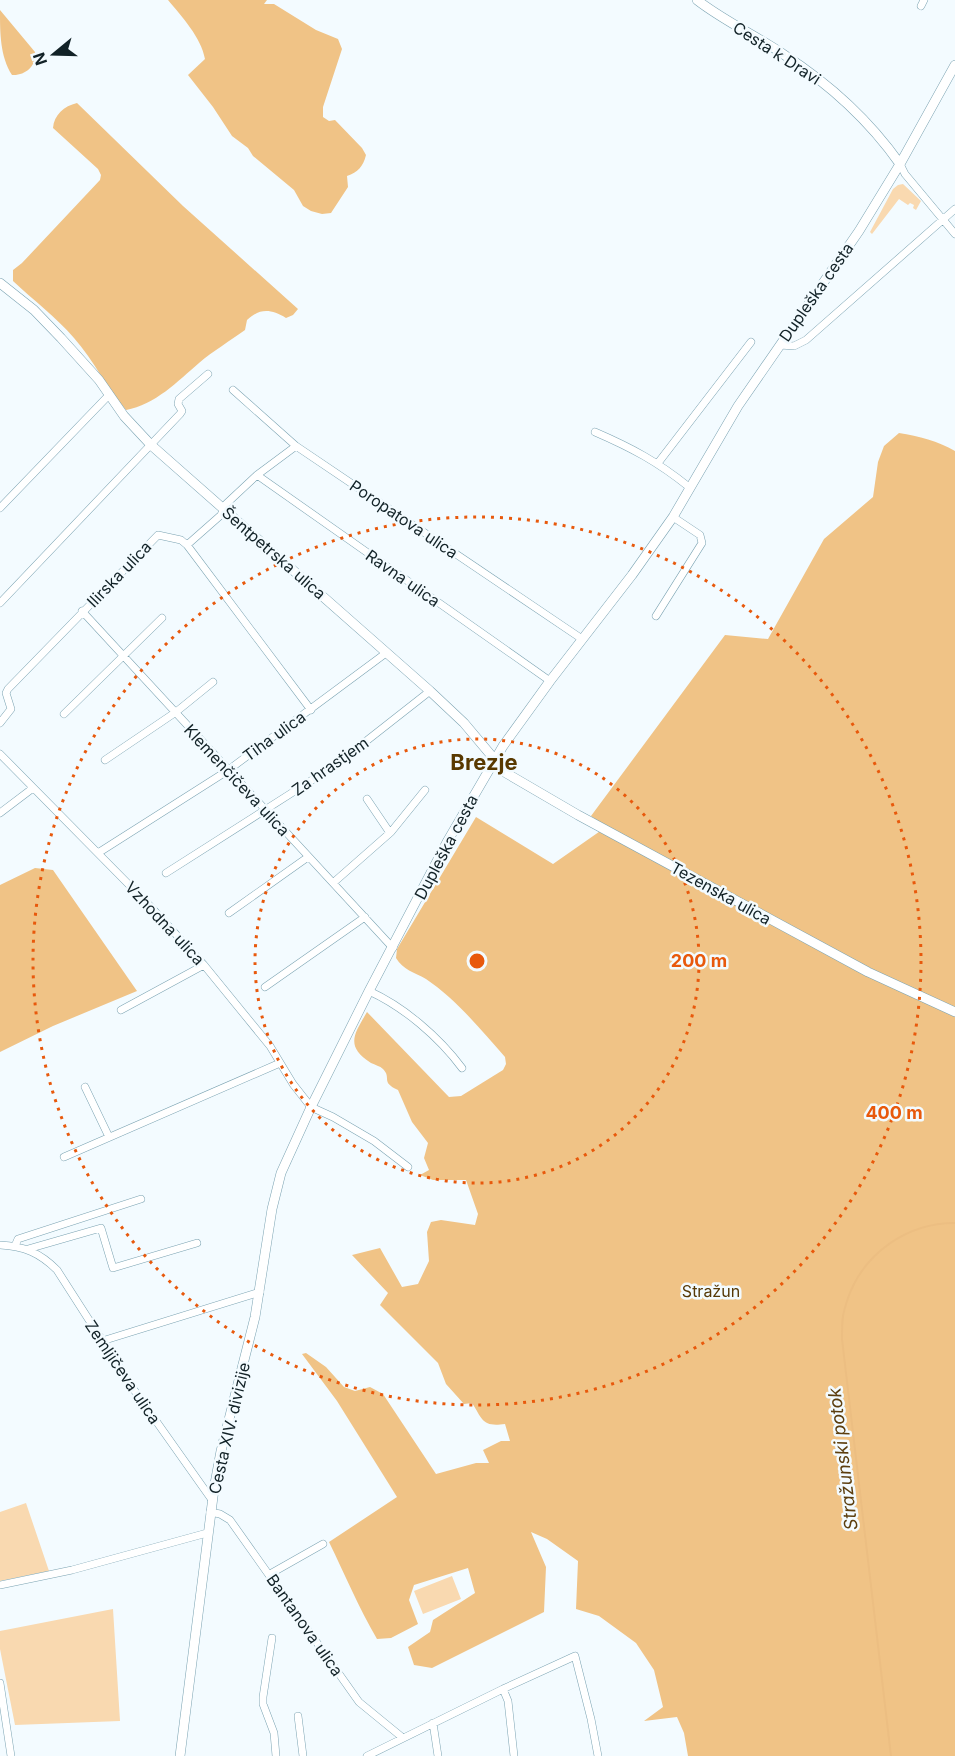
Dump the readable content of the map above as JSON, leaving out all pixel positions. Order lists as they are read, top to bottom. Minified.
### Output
{"streets":{"street":["Cesta k Dravi","Dupleška cesta","Poropatova ulica","Šentpetrska ulica","Ilirska ulica","Ravna ulica","Tiha ulica","Za hrastjem","Klemenčičeva ulica","Tezenska ulica","Vzhodna ulica","Zemljičeva ulica","Cesta XIV. divizije","Bantanova ulica"]},"crossings":[["Cesta k Dravi","Dupleška cesta"],["Dupleška cesta","Poropatova ulica"],["Dupleška cesta","Šentpetrska ulica"],["Dupleška cesta","Ravna ulica"],["Dupleška cesta","Klemenčičeva ulica"],["Dupleška cesta","Tezenska ulica"],["Dupleška cesta","Vzhodna ulica"],["Dupleška cesta","Cesta XIV. divizije"],["Šentpetrska ulica","Tiha ulica"],["Šentpetrska ulica","Za hrastjem"],["Šentpetrska ulica","Tezenska ulica"],["Ilirska ulica","Klemenčičeva ulica"],["Tiha ulica","Klemenčičeva ulica"],["Tiha ulica","Vzhodna ulica"],["Za hrastjem","Klemenčičeva ulica"],["Vzhodna ulica","Cesta XIV. divizije"],["Zemljičeva ulica","Cesta XIV. divizije"],["Cesta XIV. divizije","Bantanova ulica"]],"districts":["Brezje"],"water":["Stražunski potok"],"parks":["Stražun"],"north":"left","rings":["200 m","400 m"]}
